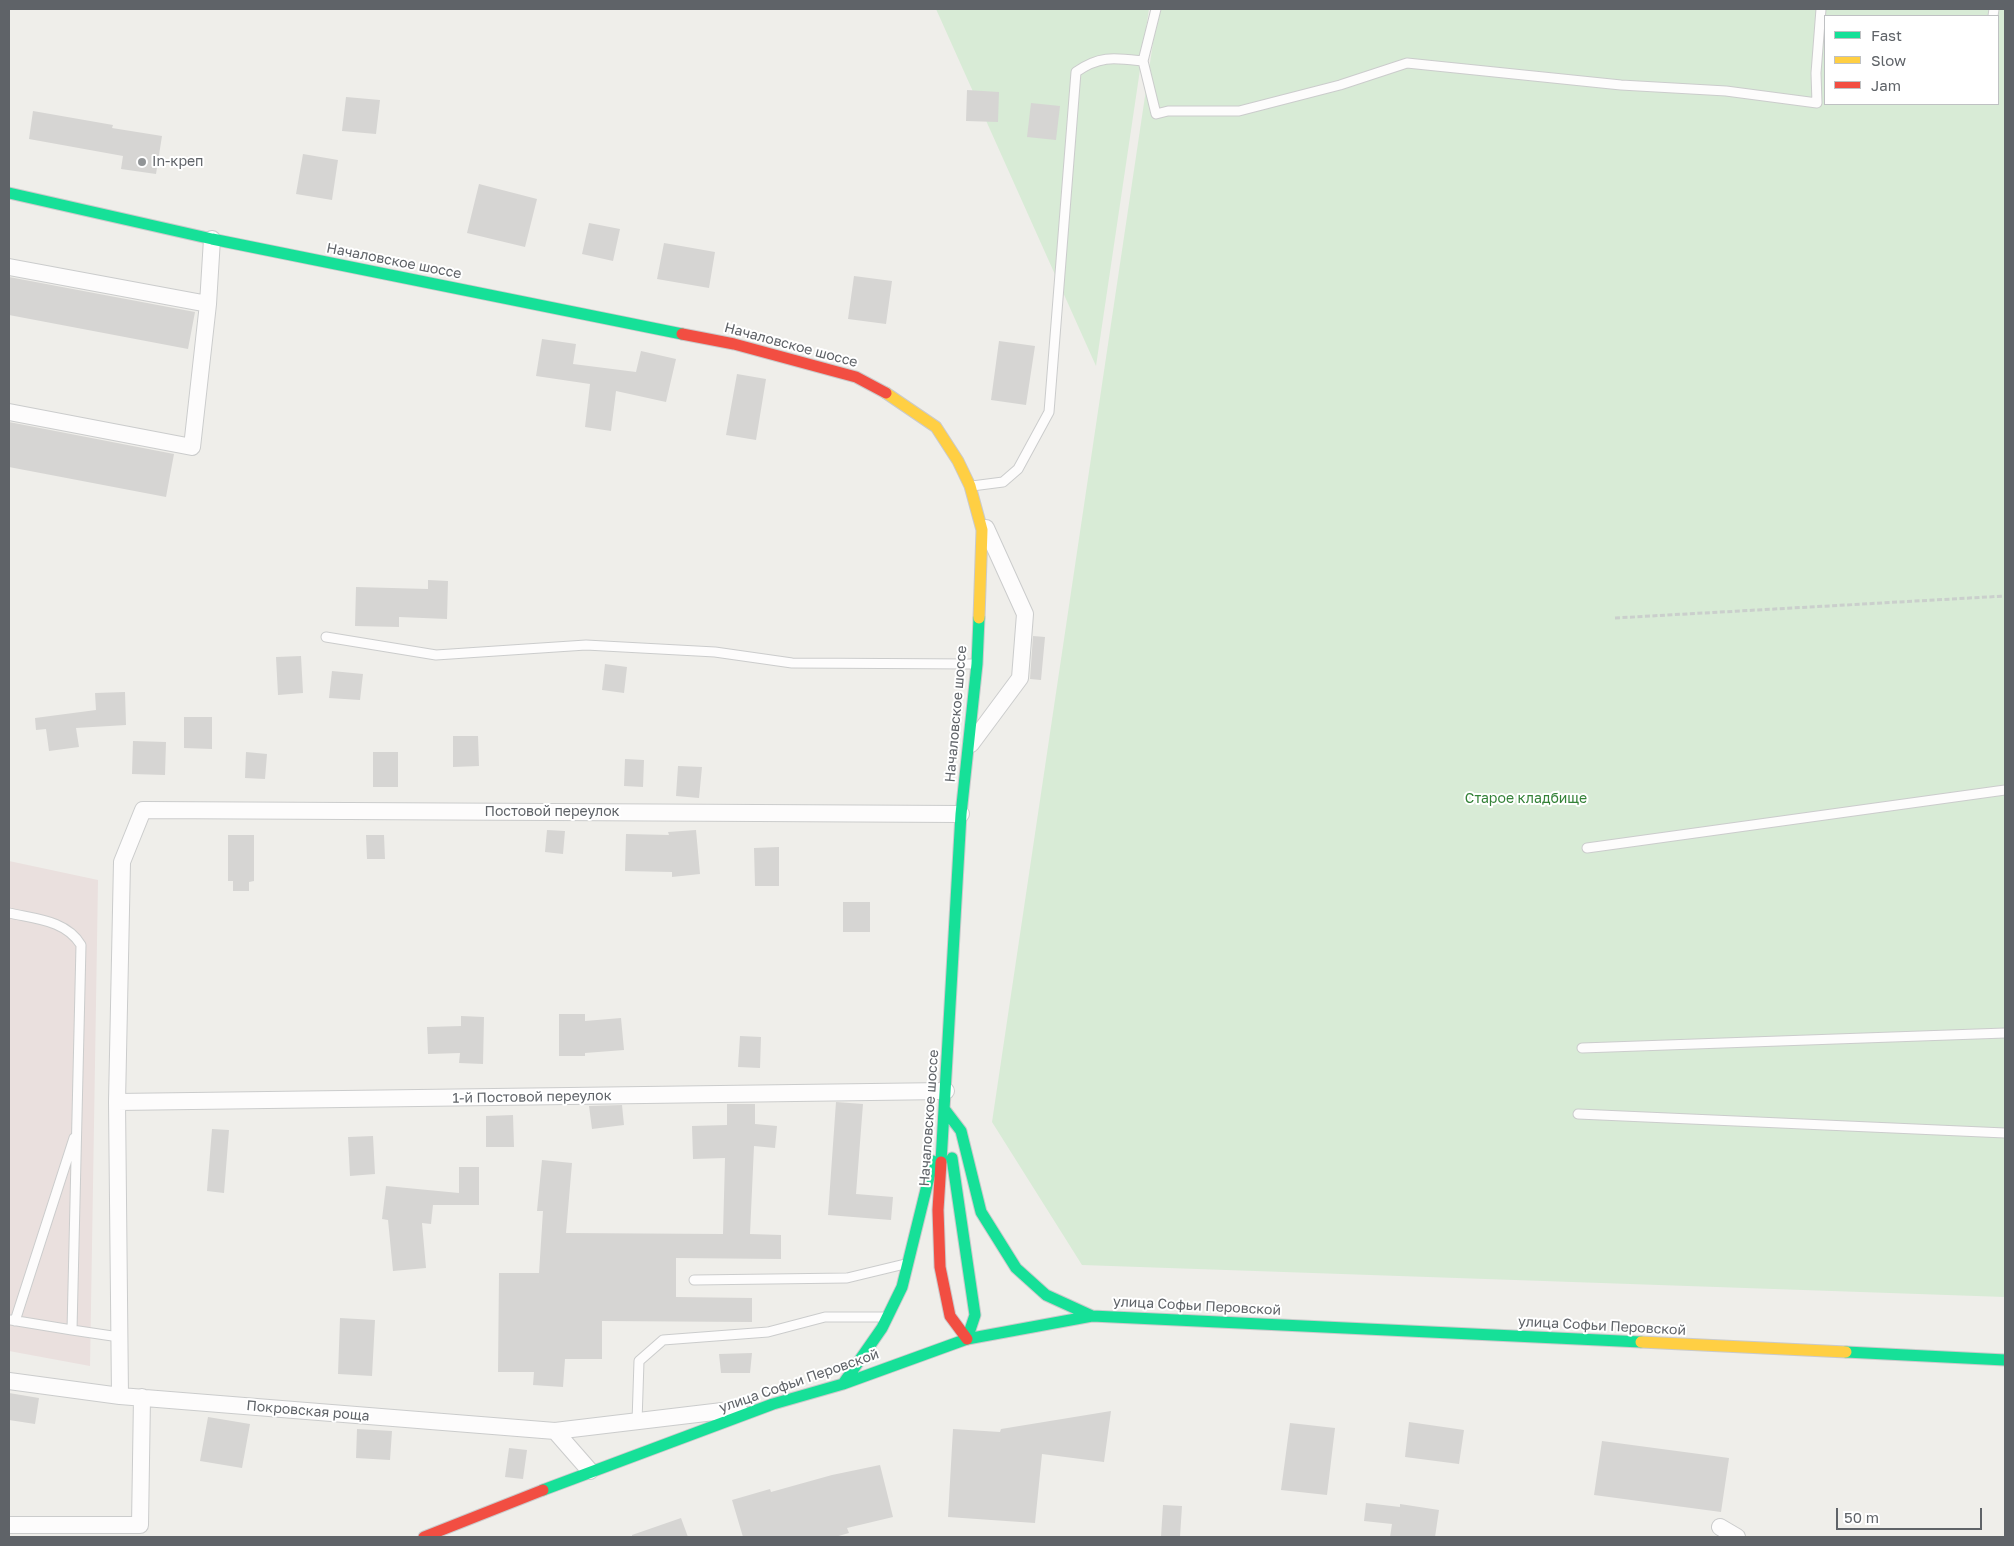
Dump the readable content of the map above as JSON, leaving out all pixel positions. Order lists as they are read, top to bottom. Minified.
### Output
{"streets":{"main road":["Началовское шоссе","улица Софьи Перовской"],"street":["Постовой переулок","1-й Постовой переулок","Покровская роща"]},"crossings":[["Началовское шоссе","Постовой переулок"],["Началовское шоссе","1-й Постовой переулок"],["Началовское шоссе","улица Софьи Перовской"],["Постовой переулок","1-й Постовой переулок"],["улица Софьи Перовской","Покровская роща"]],"parks":["Старое кладбище"],"places":["In-креп"],"legend":["Fast","Slow","Jam"],"scale_bar":"50 m"}
